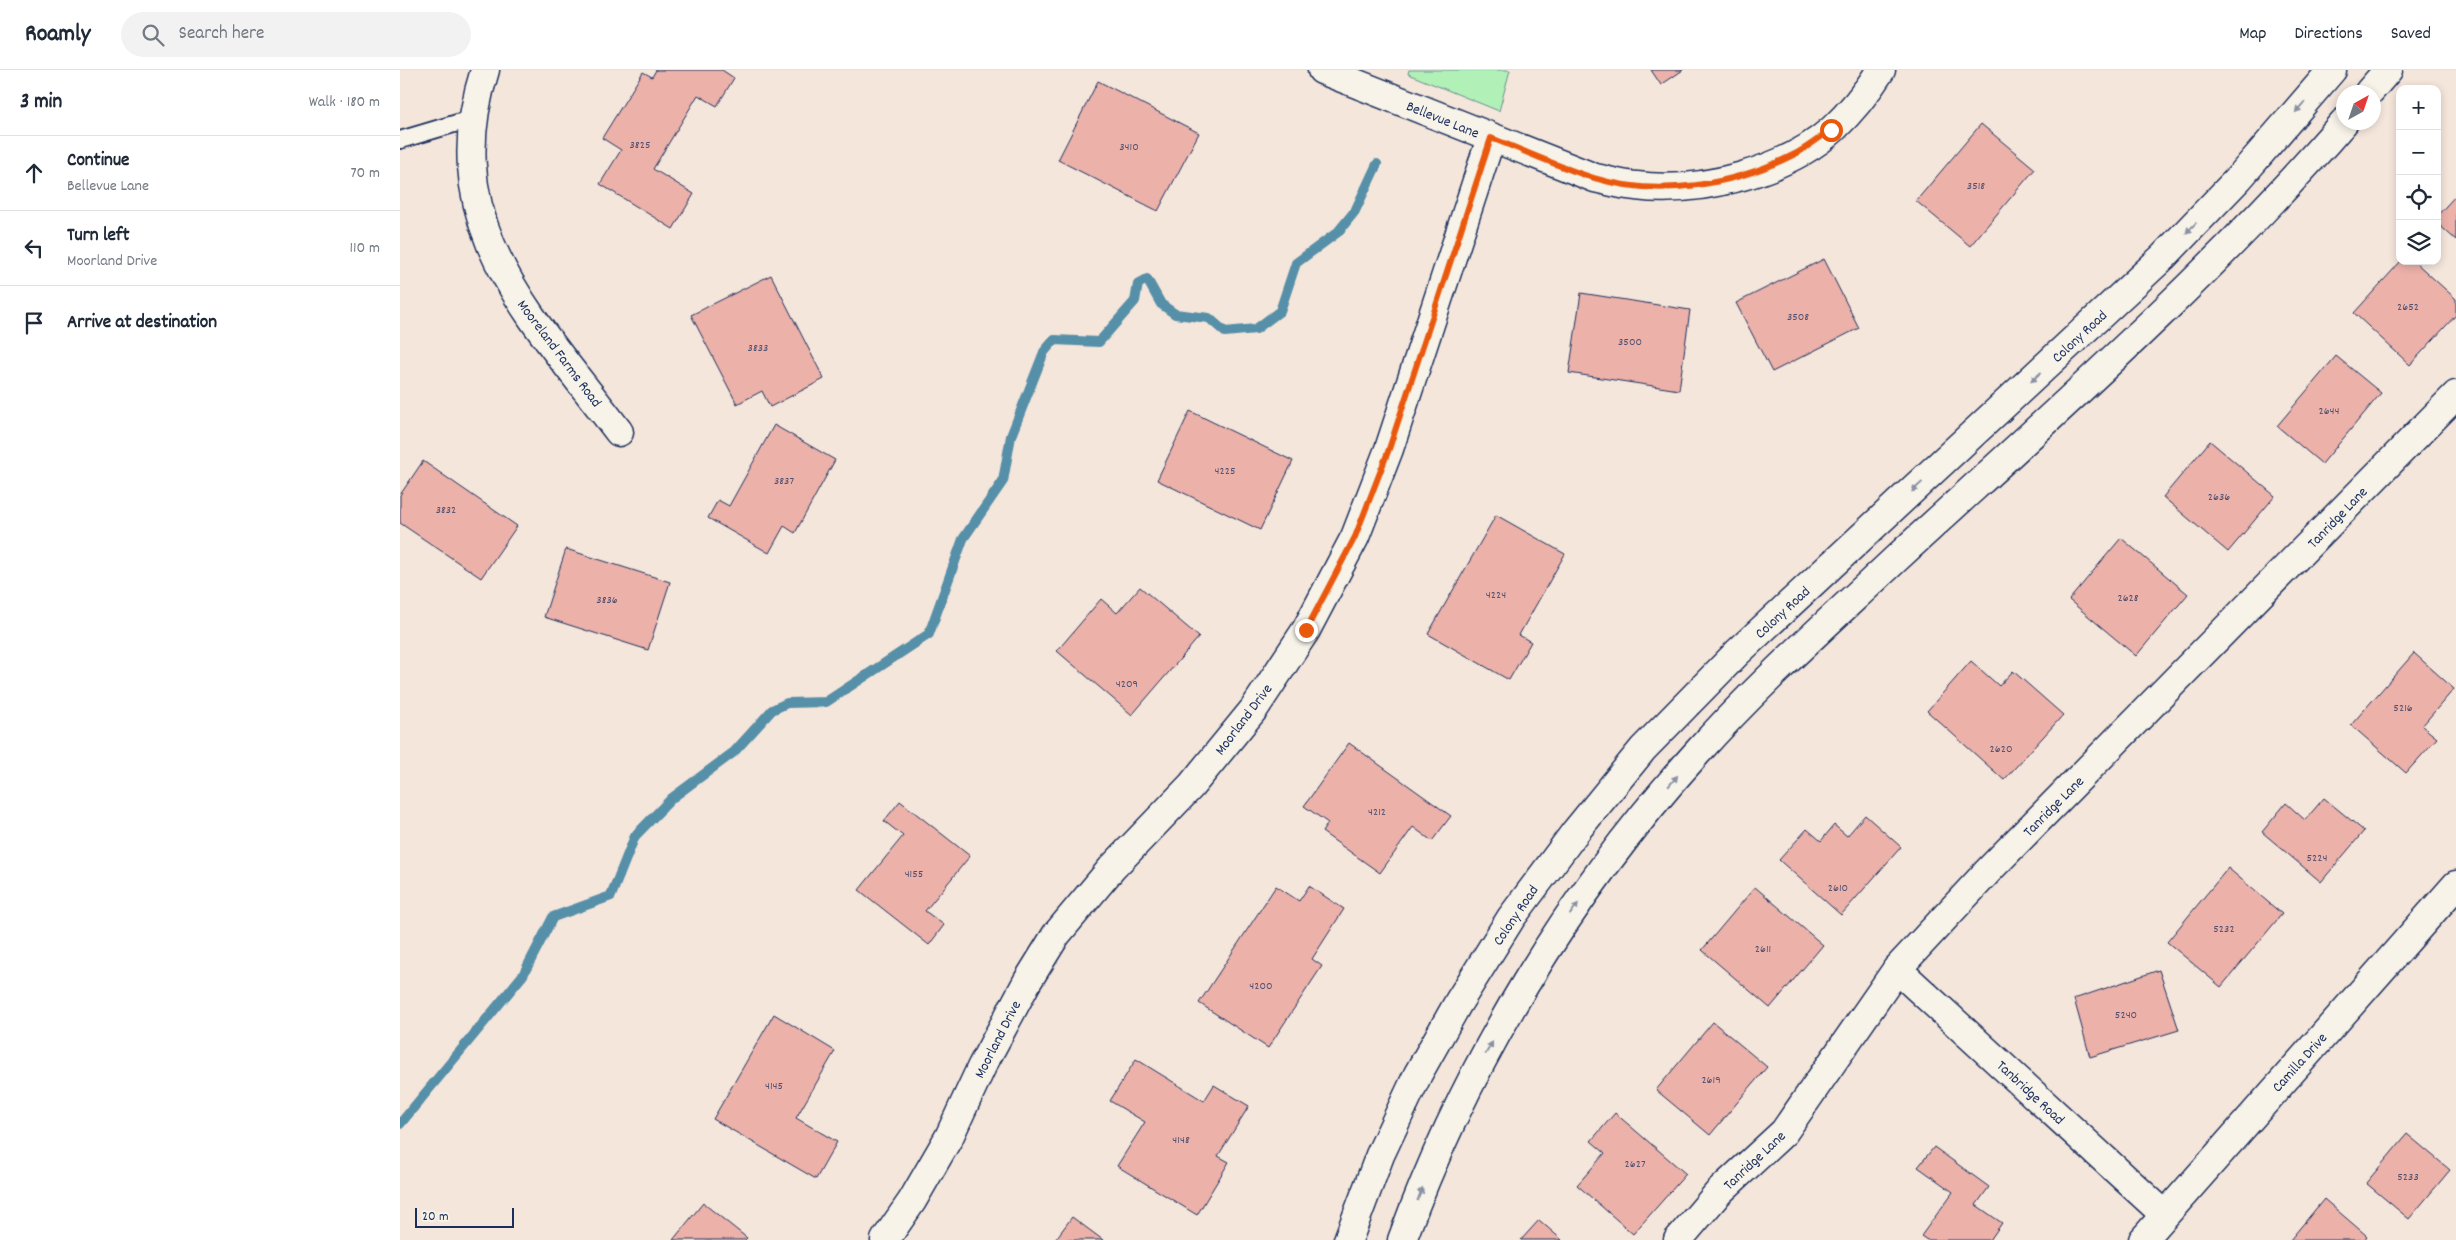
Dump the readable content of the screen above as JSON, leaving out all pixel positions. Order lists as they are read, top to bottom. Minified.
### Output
{"streets":{"street":["Bellevue Lane","Colony Road","Mooreland Farms Road","Tanridge Lane","Moorland Drive","Camilla Drive","Tanbridge Road"]},"crossings":[["Bellevue Lane","Moorland Drive"],["Tanridge Lane","Tanbridge Road"],["Camilla Drive","Tanbridge Road"]],"house_numbers":["3825","3410","3518","2652","3508","3500","3833","2644","4225","3837","2636","3832","4224","2628","3836","4209","5216","2620","4212","5224","4155","2610","5232","2611","4200","5240","2619","4145","4148","2627","5233"],"scale_bar":"20 m","north":"top right","page":{"header":"Roamly","search":"Search here","nav":["Map","Directions","Saved"],"heading":["3 min","Walk · 180 m"],"map_buttons":["+","−"],"list":[["Continue","Bellevue Lane","70 m"],["Turn left","Moorland Drive","110 m"],"Arrive at destination"],"scale":"20 m"}}
